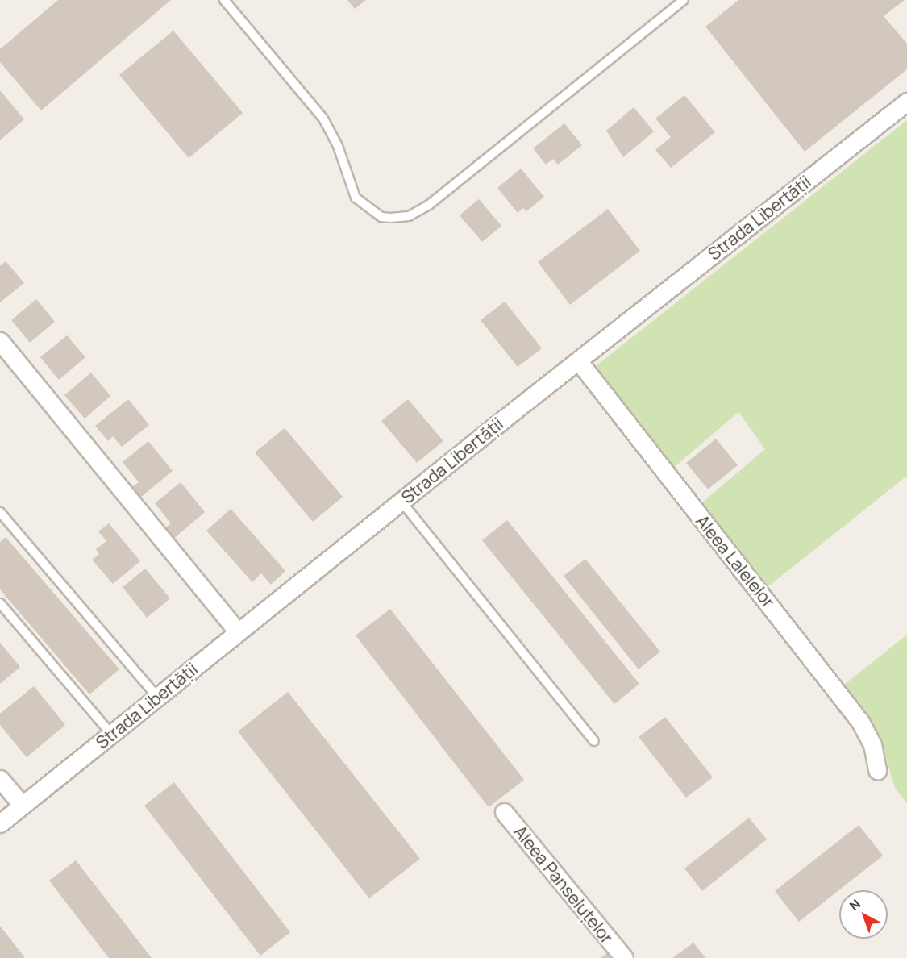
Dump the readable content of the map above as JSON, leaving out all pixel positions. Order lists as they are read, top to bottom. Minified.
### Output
{"streets":{"street":["Strada Libertății","Aleea Lalelelor","Aleea Panseluțelor"]},"crossings":[["Strada Libertății","Aleea Lalelelor"]],"north":"top left"}
